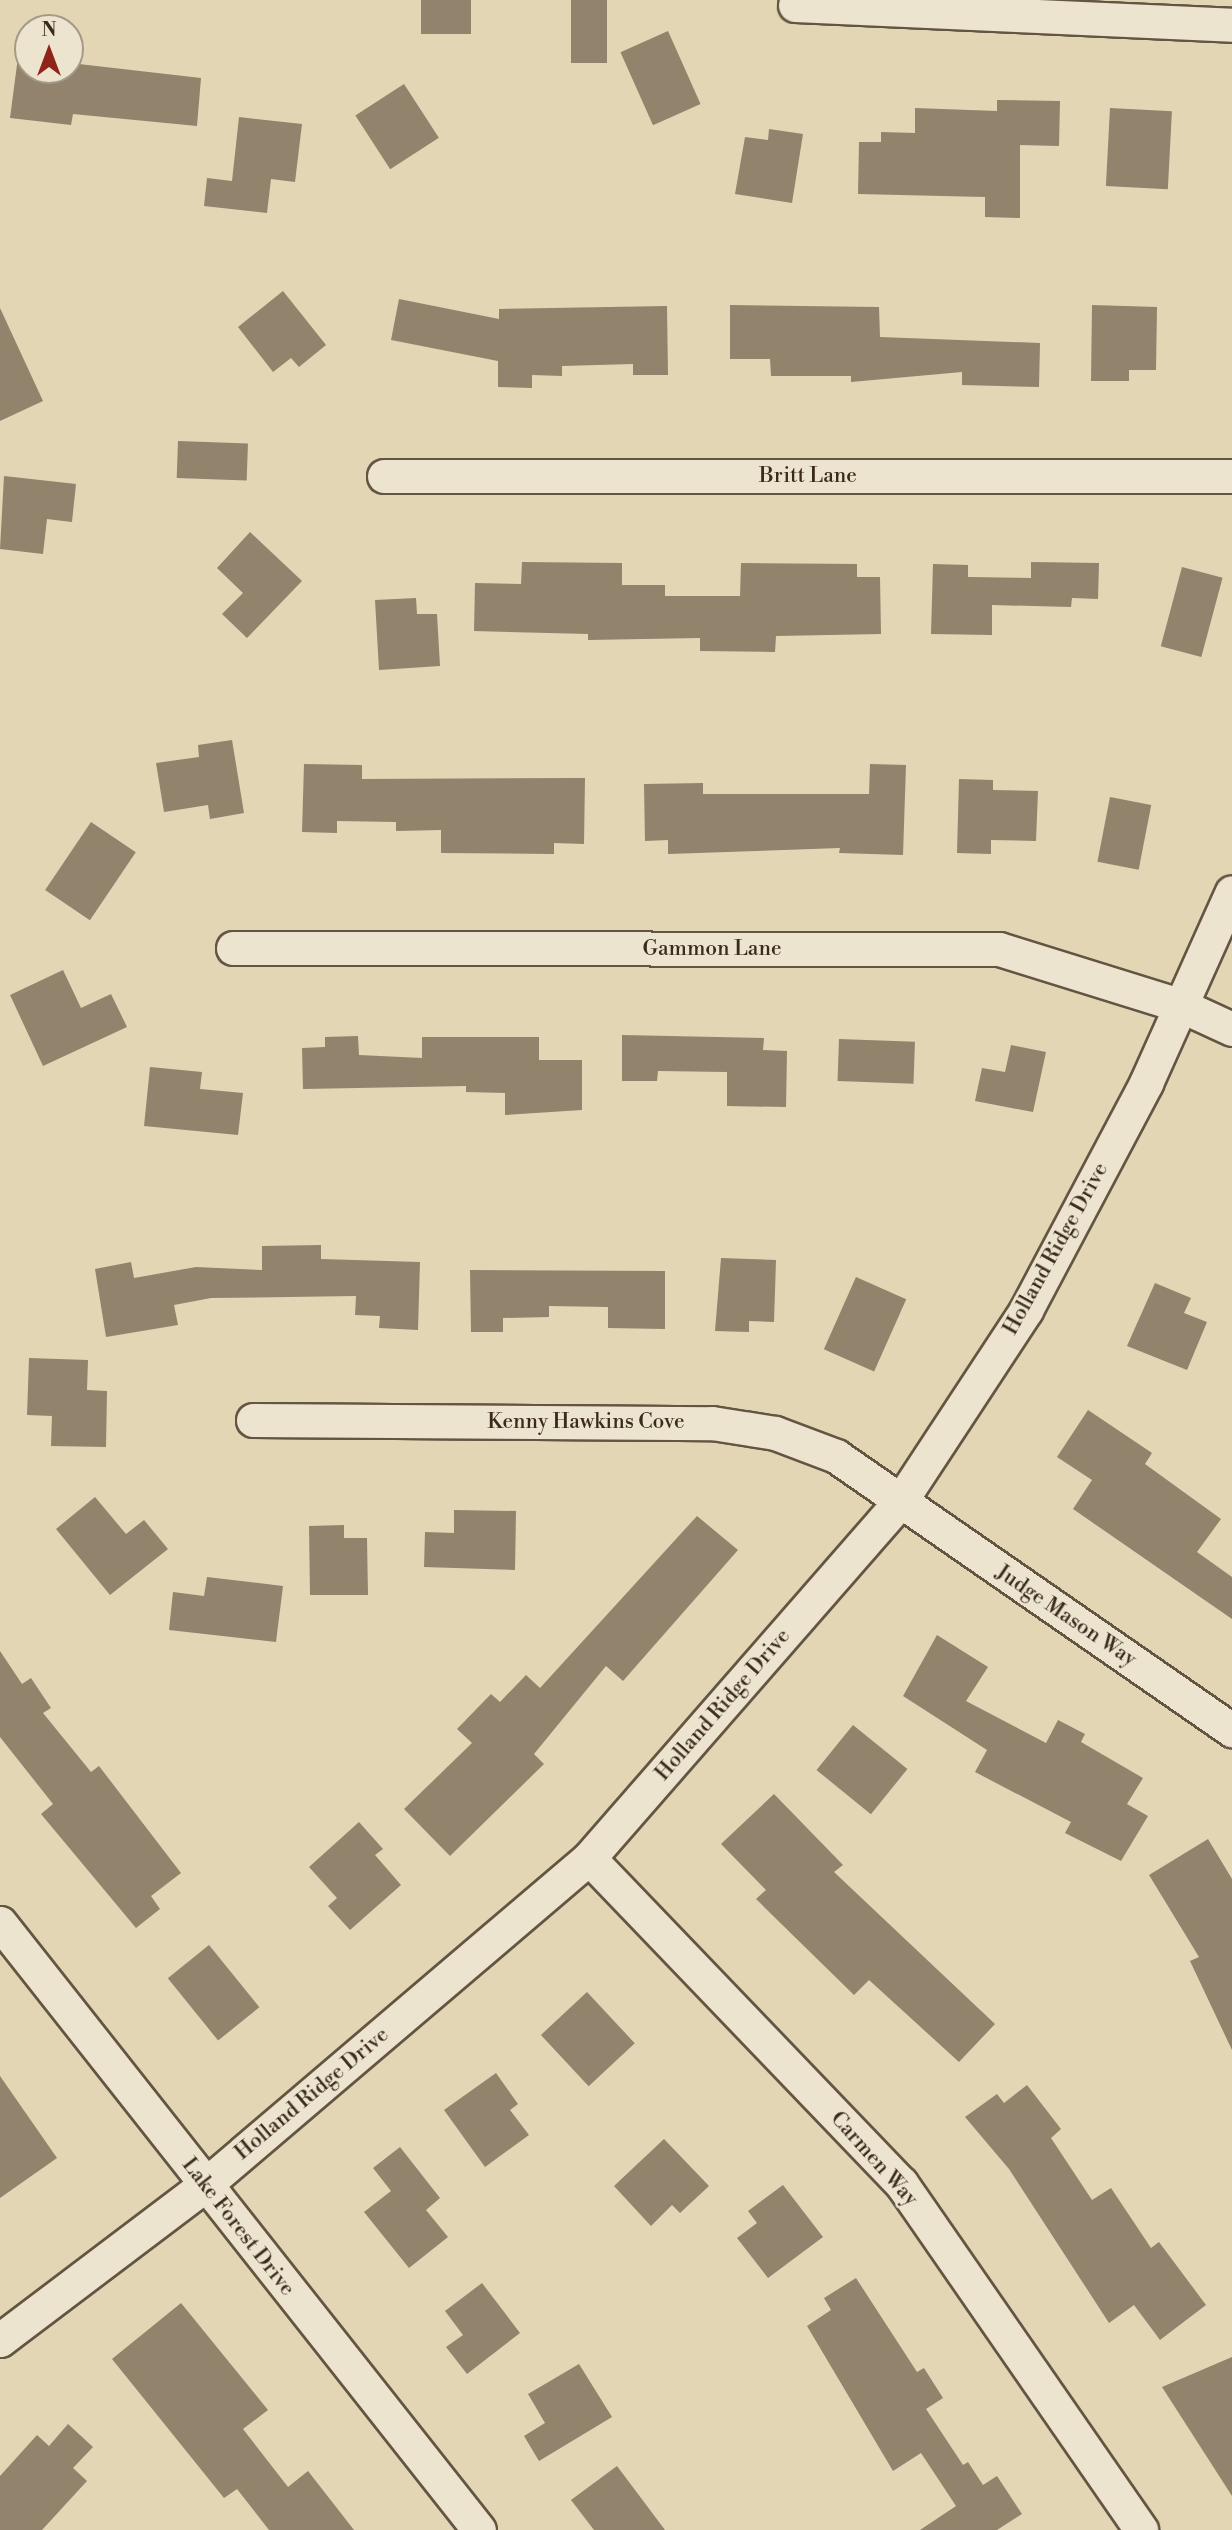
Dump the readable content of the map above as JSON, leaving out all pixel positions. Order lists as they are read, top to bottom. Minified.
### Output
{"streets":{"street":["Britt Lane","Gammon Lane","Holland Ridge Drive","Kenny Hawkins Cove","Judge Mason Way","Carmen Way","Lake Forest Drive"]},"crossings":[["Gammon Lane","Holland Ridge Drive"],["Holland Ridge Drive","Kenny Hawkins Cove"],["Holland Ridge Drive","Judge Mason Way"],["Holland Ridge Drive","Carmen Way"],["Holland Ridge Drive","Lake Forest Drive"],["Kenny Hawkins Cove","Judge Mason Way"]],"north":"top"}
